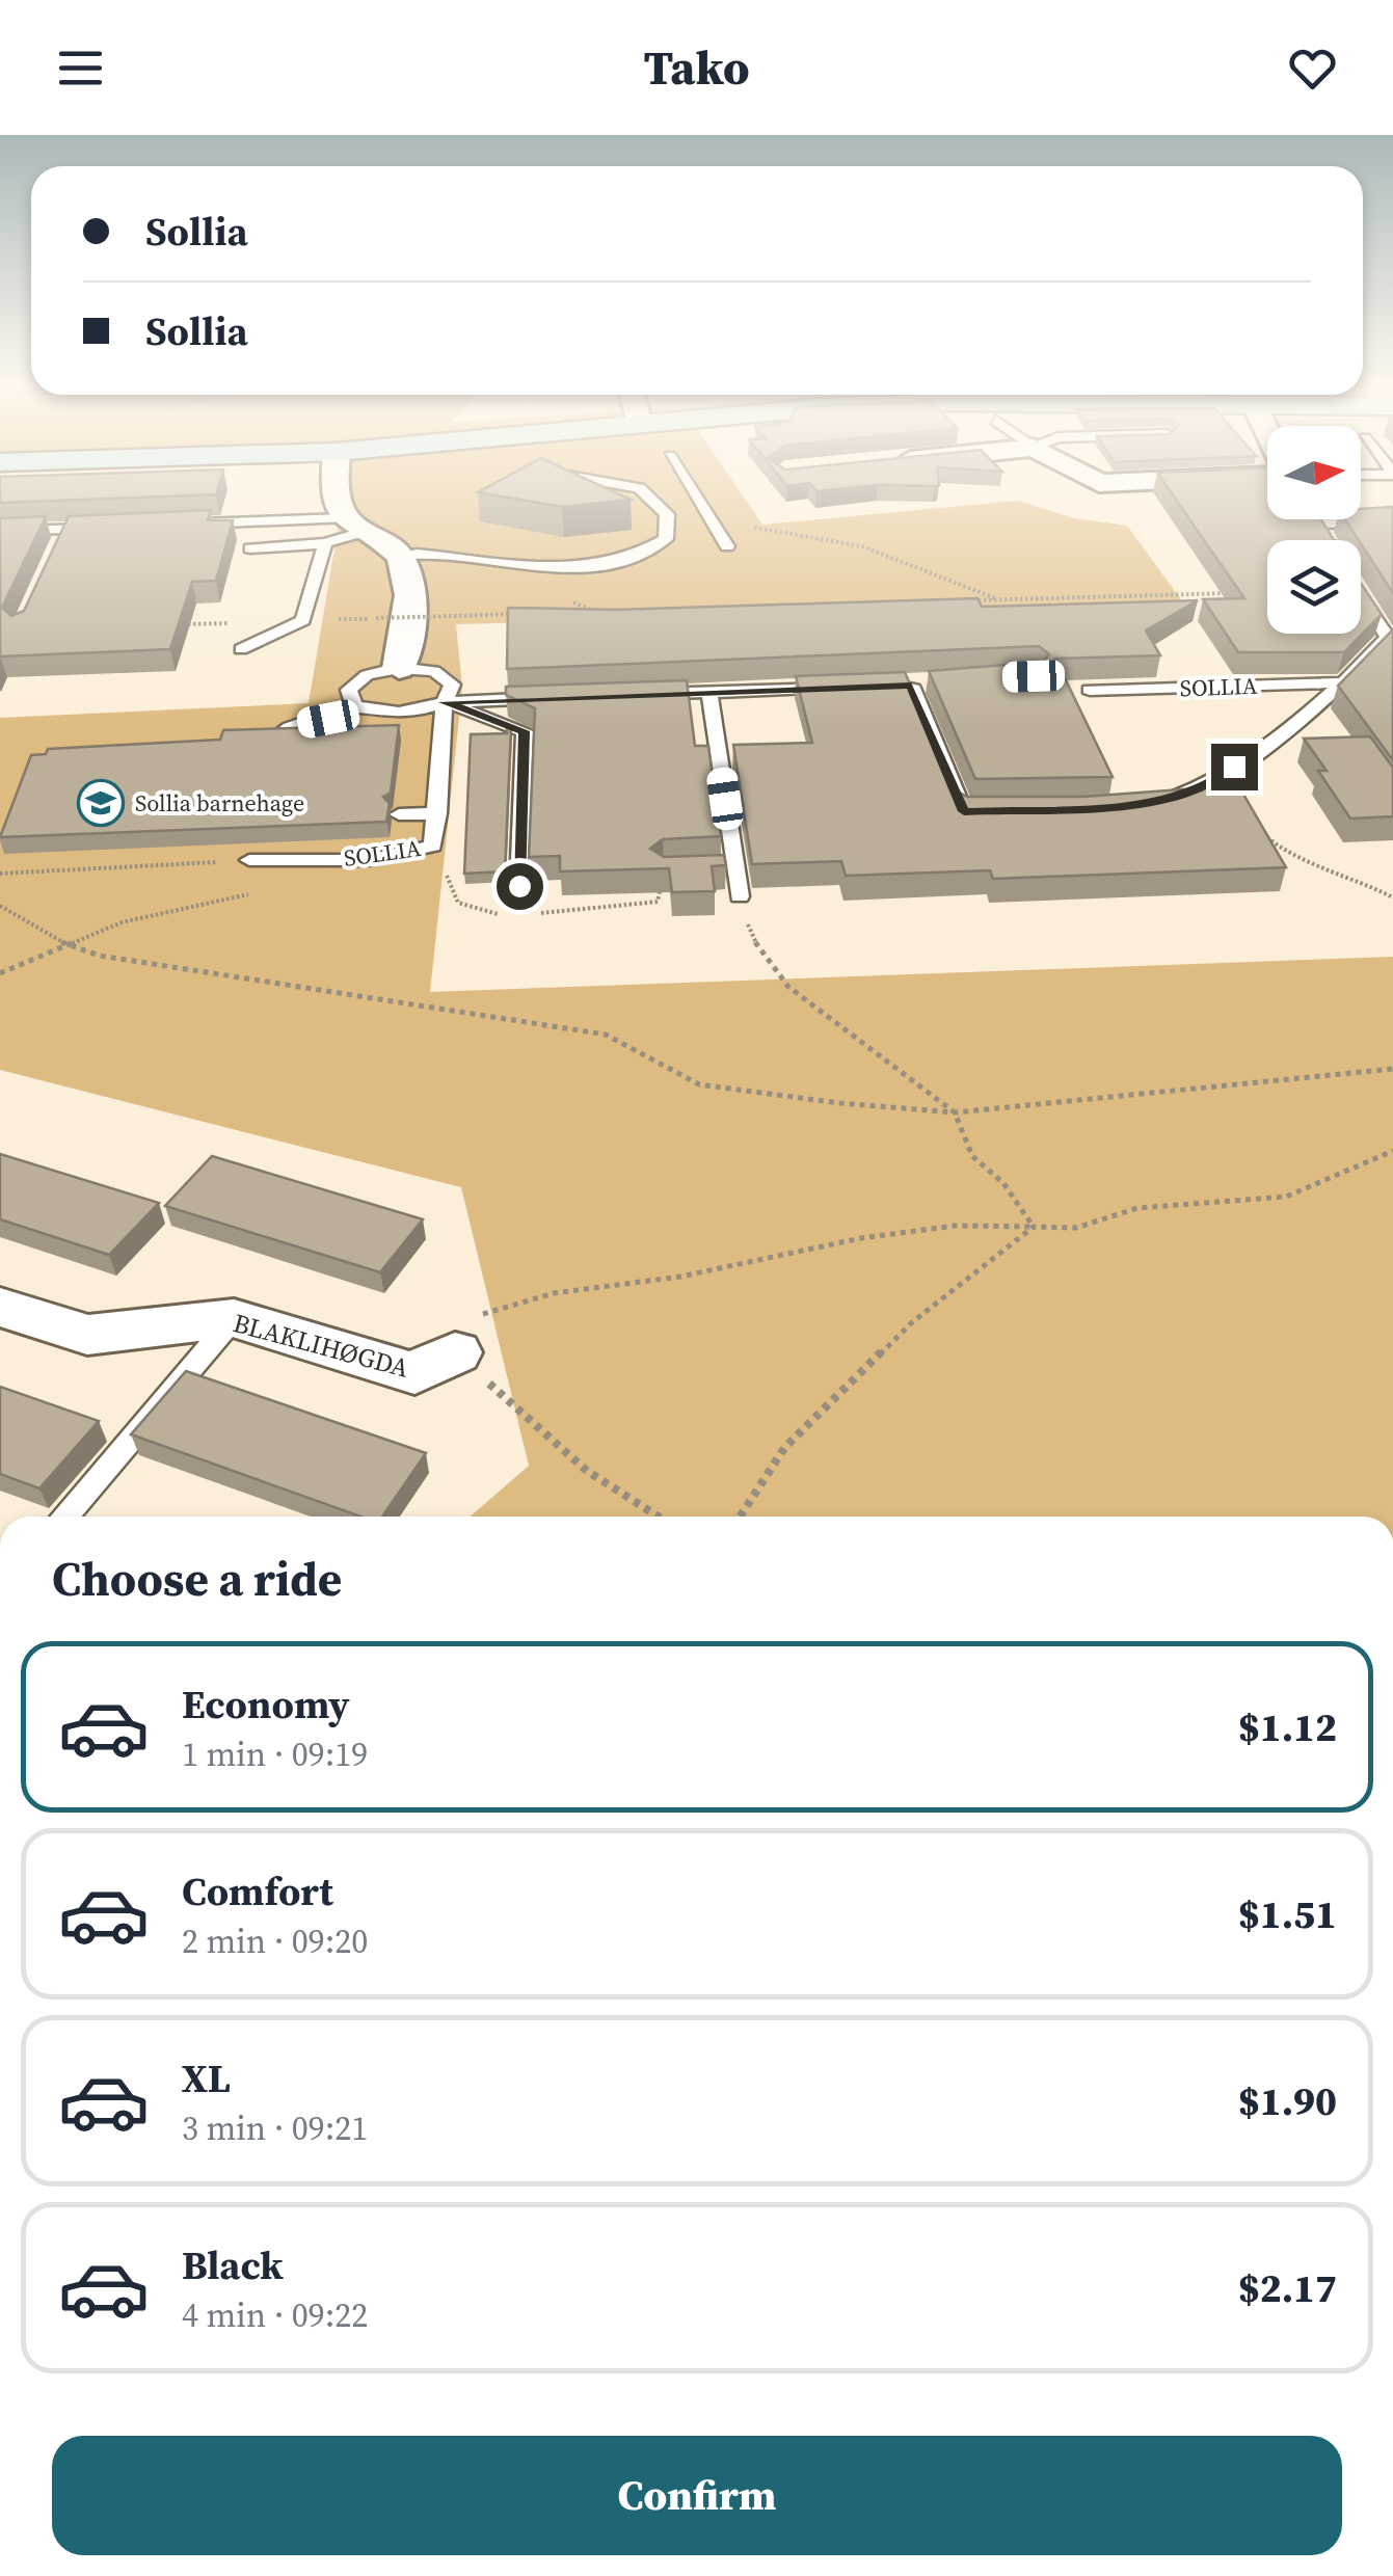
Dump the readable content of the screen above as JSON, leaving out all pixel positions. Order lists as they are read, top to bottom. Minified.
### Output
{"streets":{"street":["BLAKLIHØGDA"],"lane":["SOLLIA"]},"places":{"school or university":["Sollia barnehage"]},"north":"right","page":{"header":"Tako","banner":["Sollia","Sollia"],"heading":"Choose a ride","list":[{"name":"Economy","note":"1 min · 09:19","value":"$1.12"},{"name":"Comfort","note":"2 min · 09:20","value":"$1.51"},{"name":"XL","note":"3 min · 09:21","value":"$1.90"},{"name":"Black","note":"4 min · 09:22","value":"$2.17"}],"buttons":"Confirm"}}
